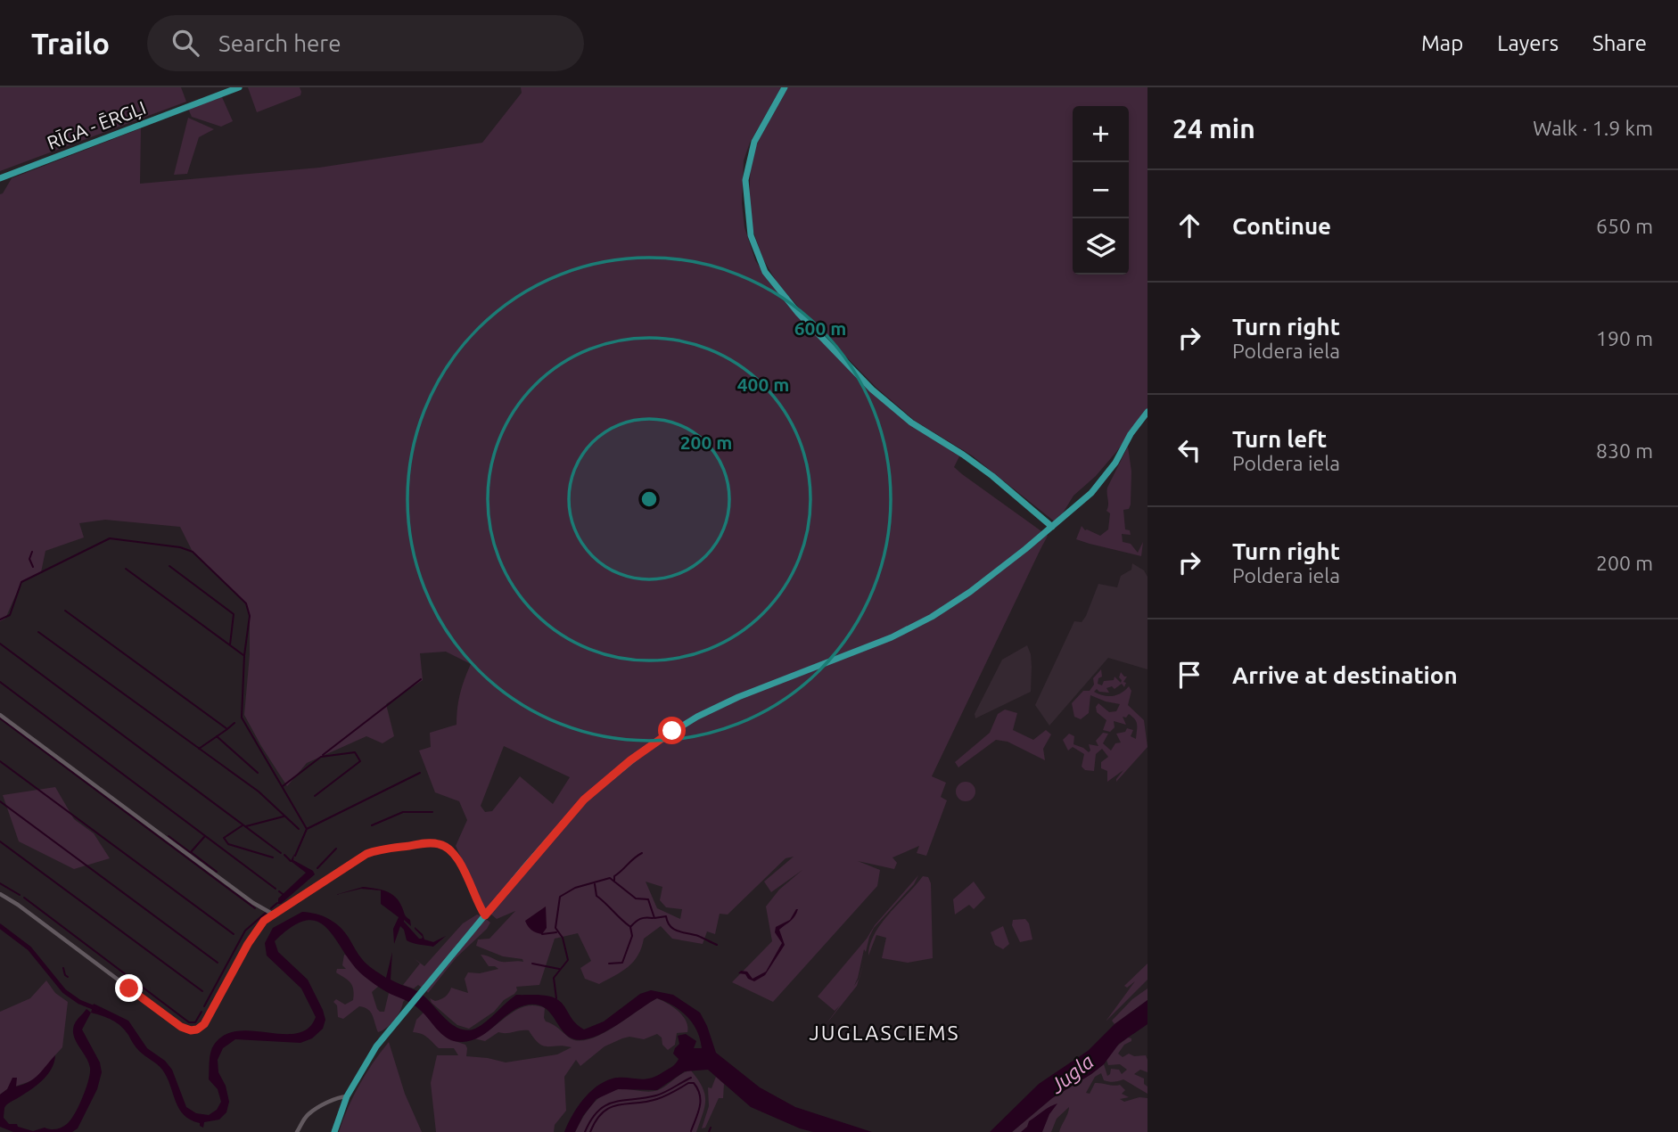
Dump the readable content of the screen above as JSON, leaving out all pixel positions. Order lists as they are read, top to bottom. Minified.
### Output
{"streets":{"main road":["RĪGA - ĒRGĻI"]},"districts":["JUGLASCIEMS"],"water":["Jugla"],"page":{"header":"Trailo","search":"Search here","nav":["Map","Layers","Share"],"heading":["24 min","Walk · 1.9 km"],"map_buttons":["+","−"],"list":[["Continue","650 m"],["Turn right","Poldera iela","190 m"],["Turn left","Poldera iela","830 m"],["Turn right","Poldera iela","200 m"],"Arrive at destination"]},"rings":["600 m","400 m","200 m"]}
